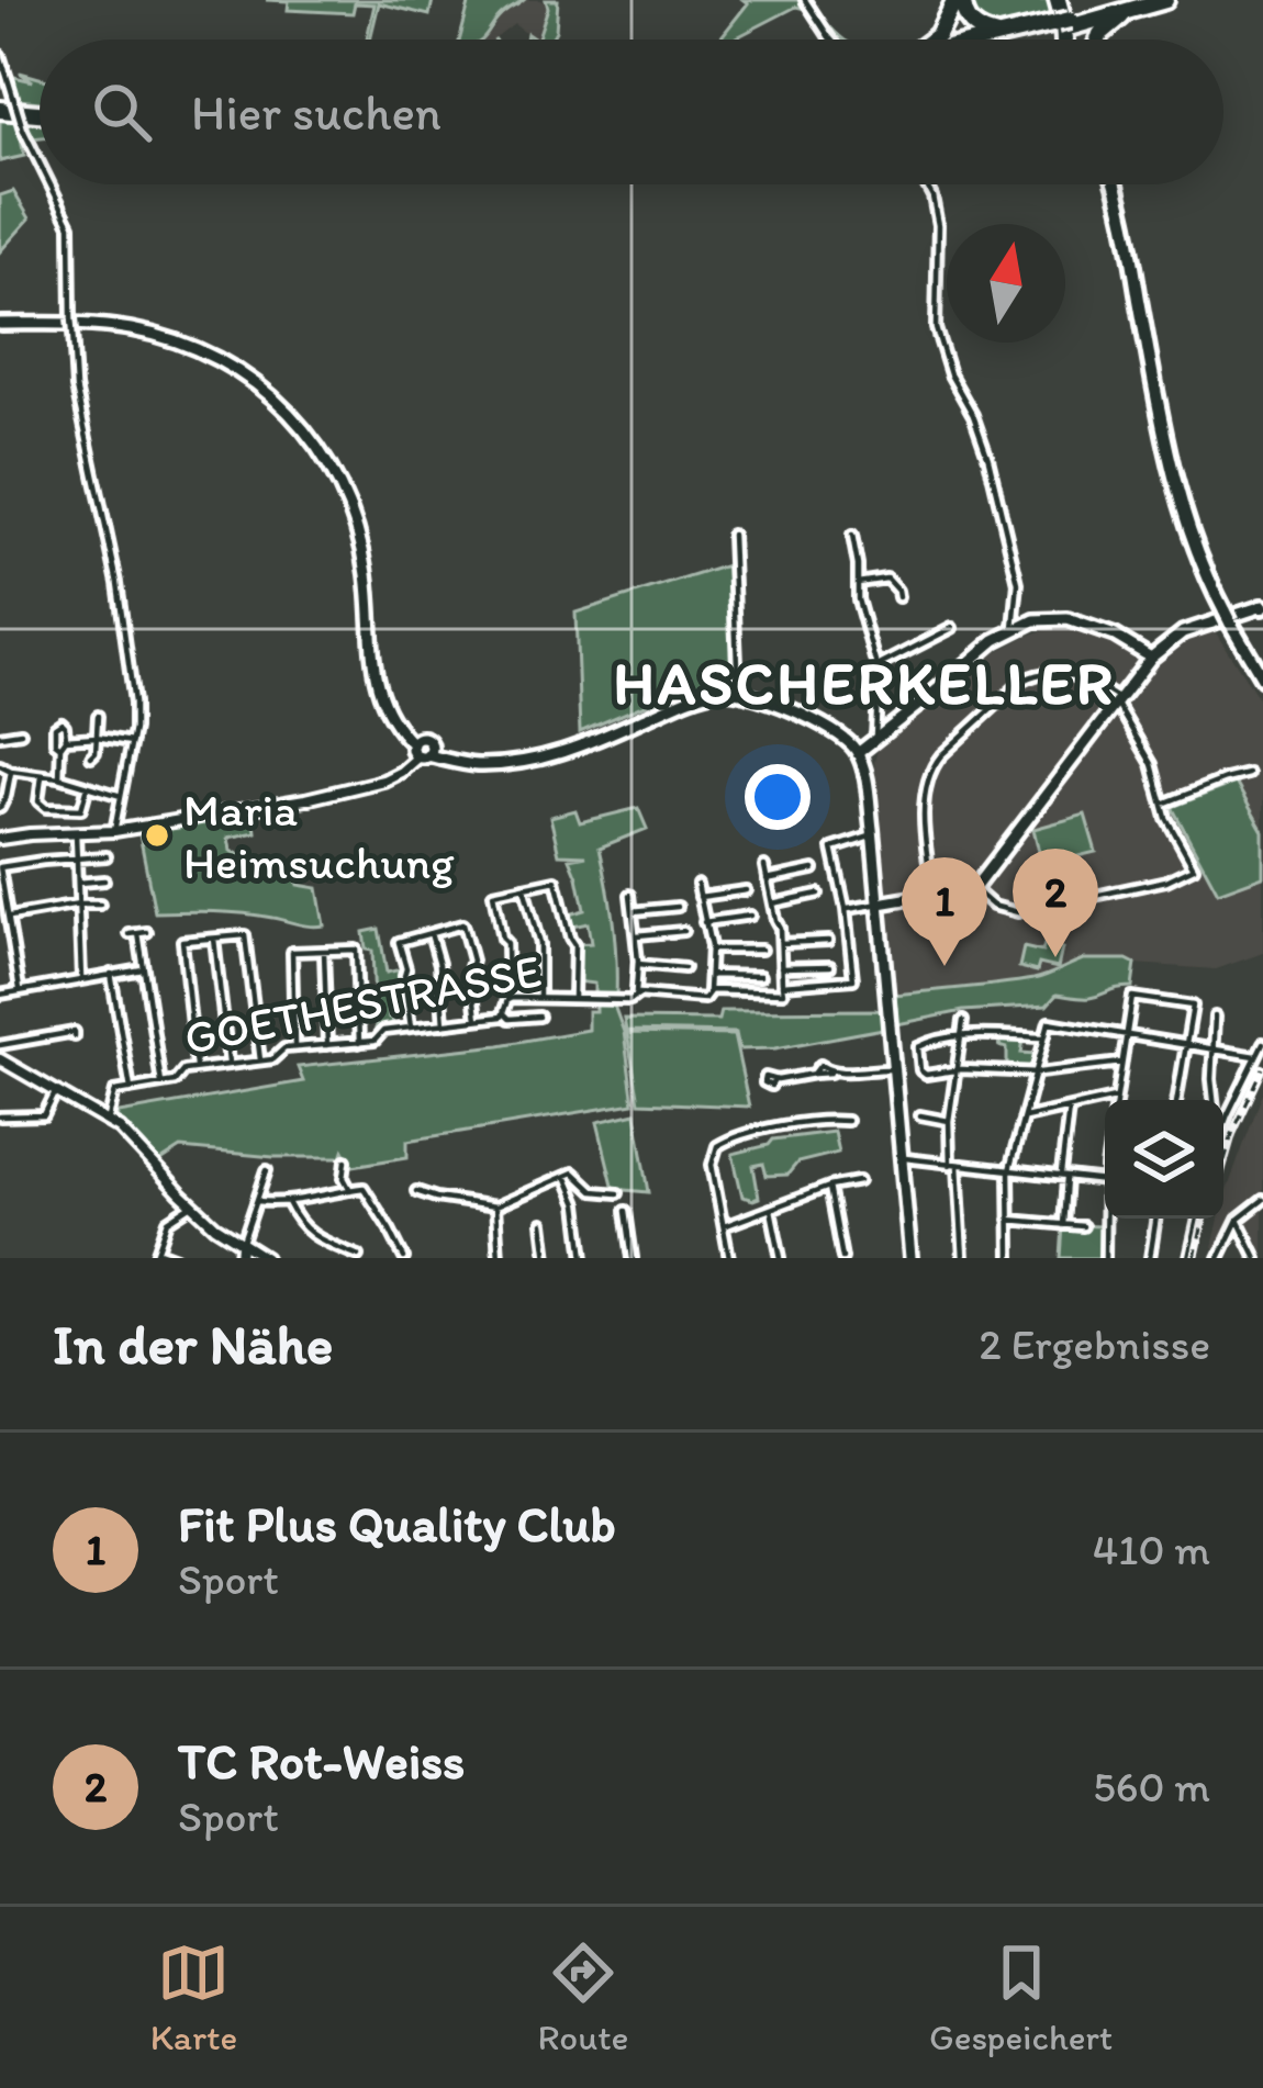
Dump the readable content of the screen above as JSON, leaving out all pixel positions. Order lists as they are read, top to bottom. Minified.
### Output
{"streets":{"street":["GOETHESTRASSE"]},"districts":["HASCHERKELLER"],"places":["Maria Heimsuchung"],"north":"top","page":{"search":"Hier suchen","pins":["2","1"],"heading":["In der Nähe","2 Ergebnisse"],"list":[{"mark":"1","name":"Fit Plus Quality Club","note":"Sport","value":"410 m"},{"mark":"2","name":"TC Rot-Weiss","note":"Sport","value":"560 m"}],"nav":["Karte","Route","Gespeichert"]}}
